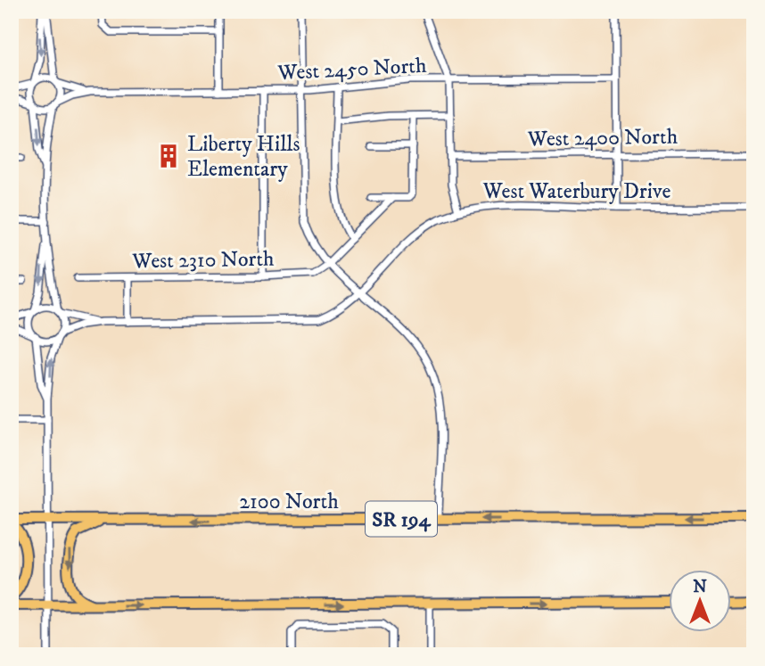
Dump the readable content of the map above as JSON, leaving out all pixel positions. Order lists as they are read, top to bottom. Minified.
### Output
{"streets":{"highway":["2100 North","SR 194"],"street":["West 2450 North","West 2400 North","West Waterbury Drive","West 2310 North"]},"one_way":["2100 North"],"places":{"building":["Liberty Hills Elementary"]},"north":"top"}
